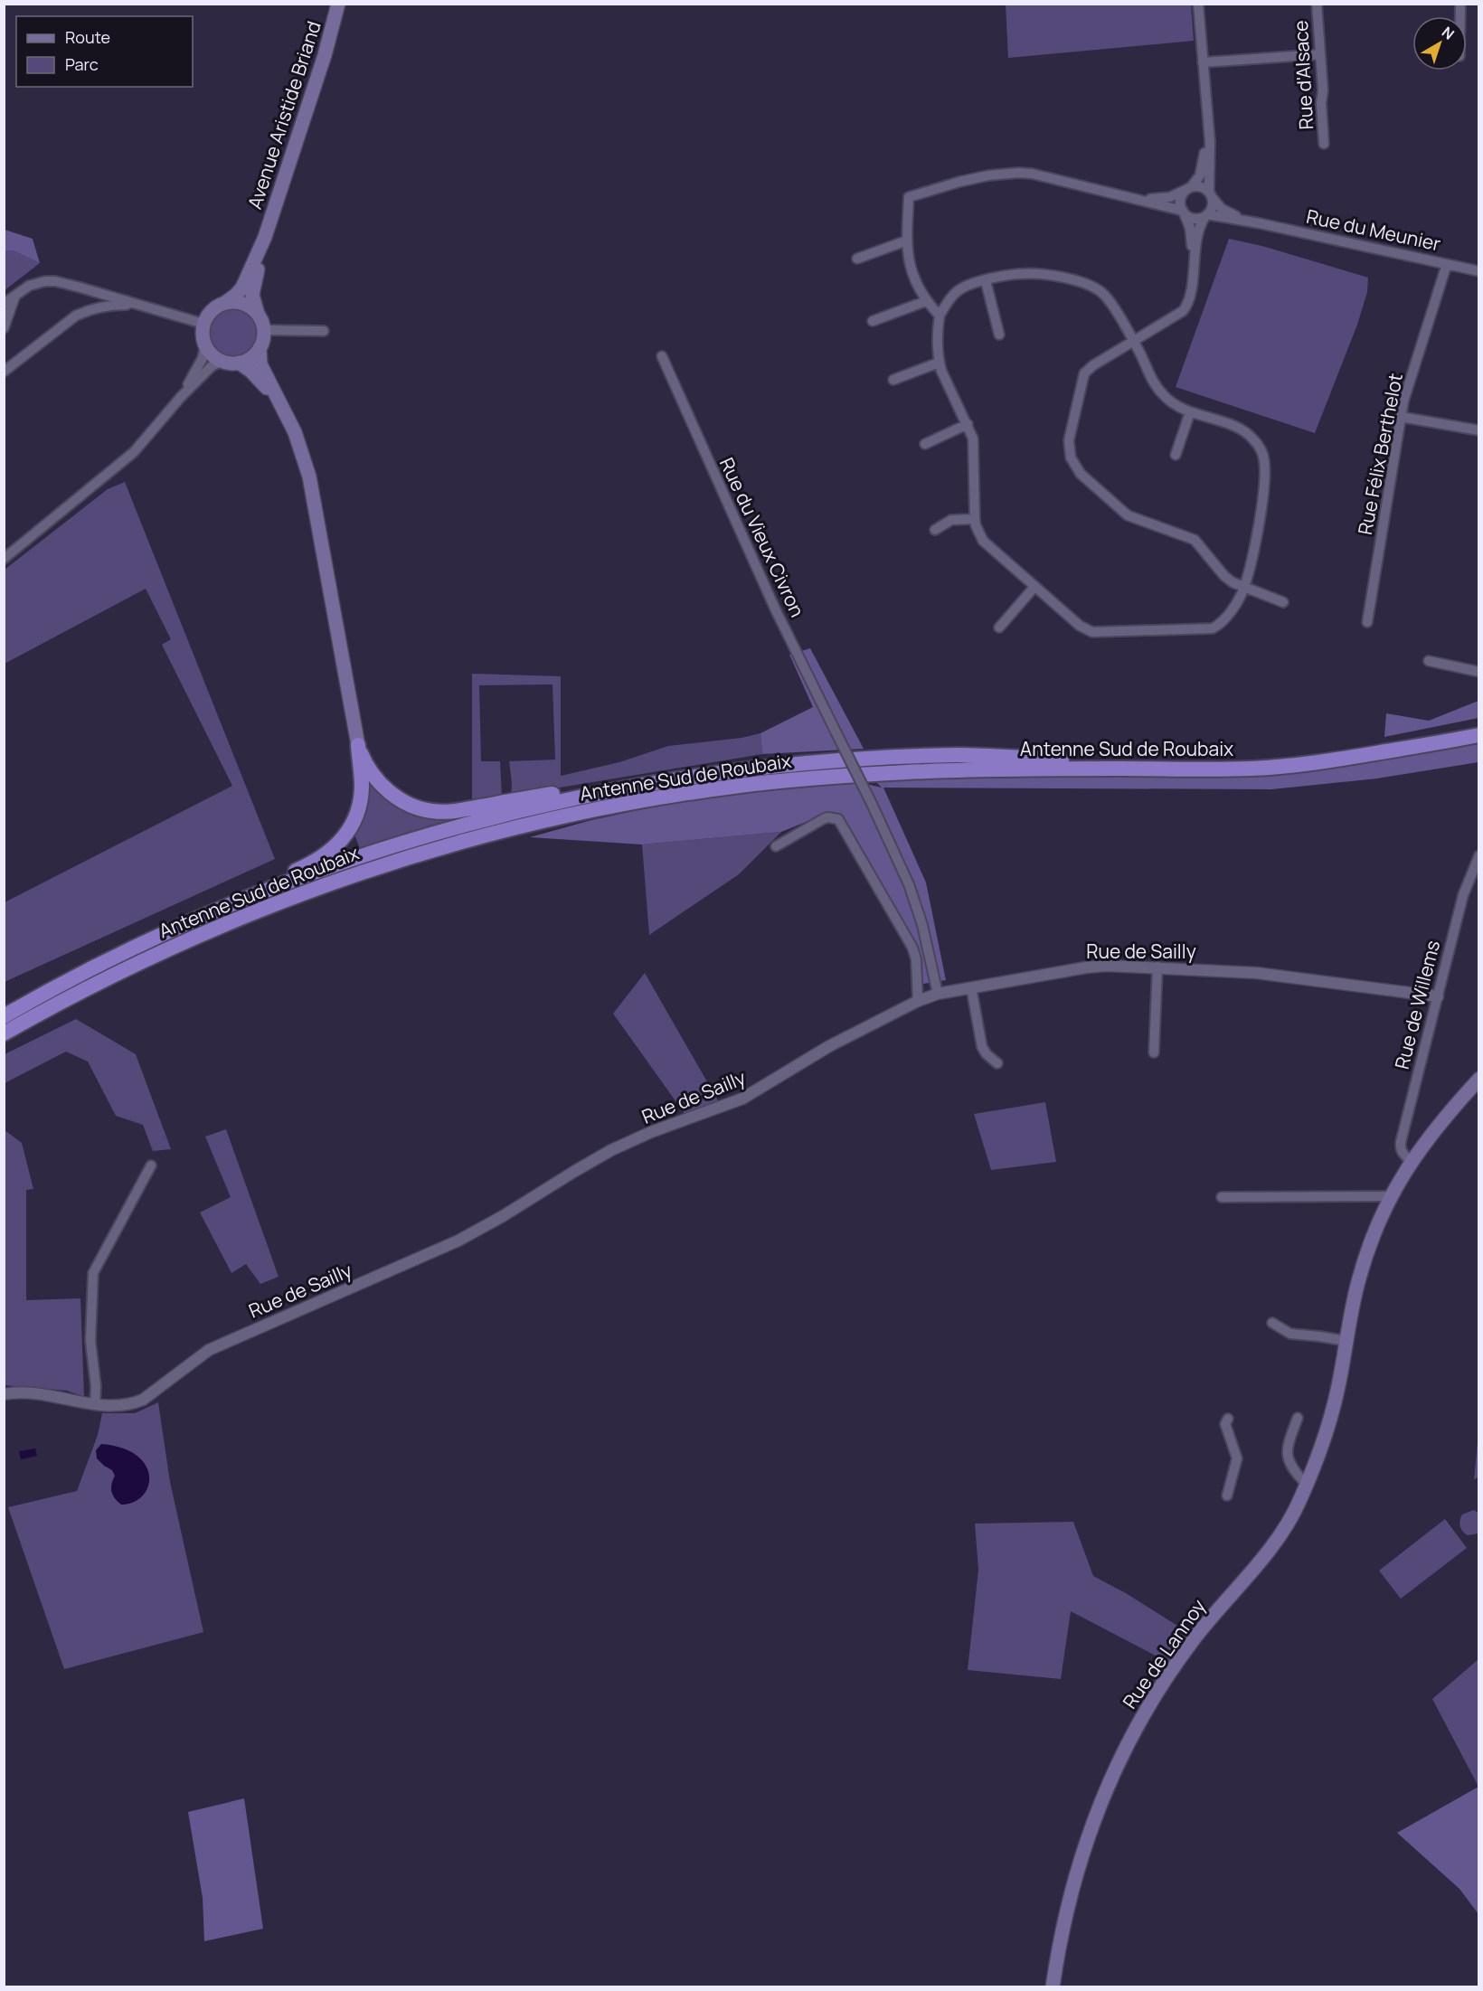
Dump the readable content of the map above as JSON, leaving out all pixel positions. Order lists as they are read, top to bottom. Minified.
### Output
{"streets":{"highway":["Antenne Sud de Roubaix"],"main road":["Avenue Aristide Briand","Rue de Lannoy"],"street":["Rue d'Alsace","Rue du Meunier","Rue Félix Berthelot","Rue du Vieux Civron","Rue de Sailly","Rue de Willems"]},"crossings":[["Rue du Meunier","Rue Félix Berthelot"],["Rue du Vieux Civron","Rue de Sailly"],["Rue de Sailly","Rue de Willems"],["Rue de Willems","Rue de Lannoy"]],"legend":["Route","Parc"],"north":"top right"}
